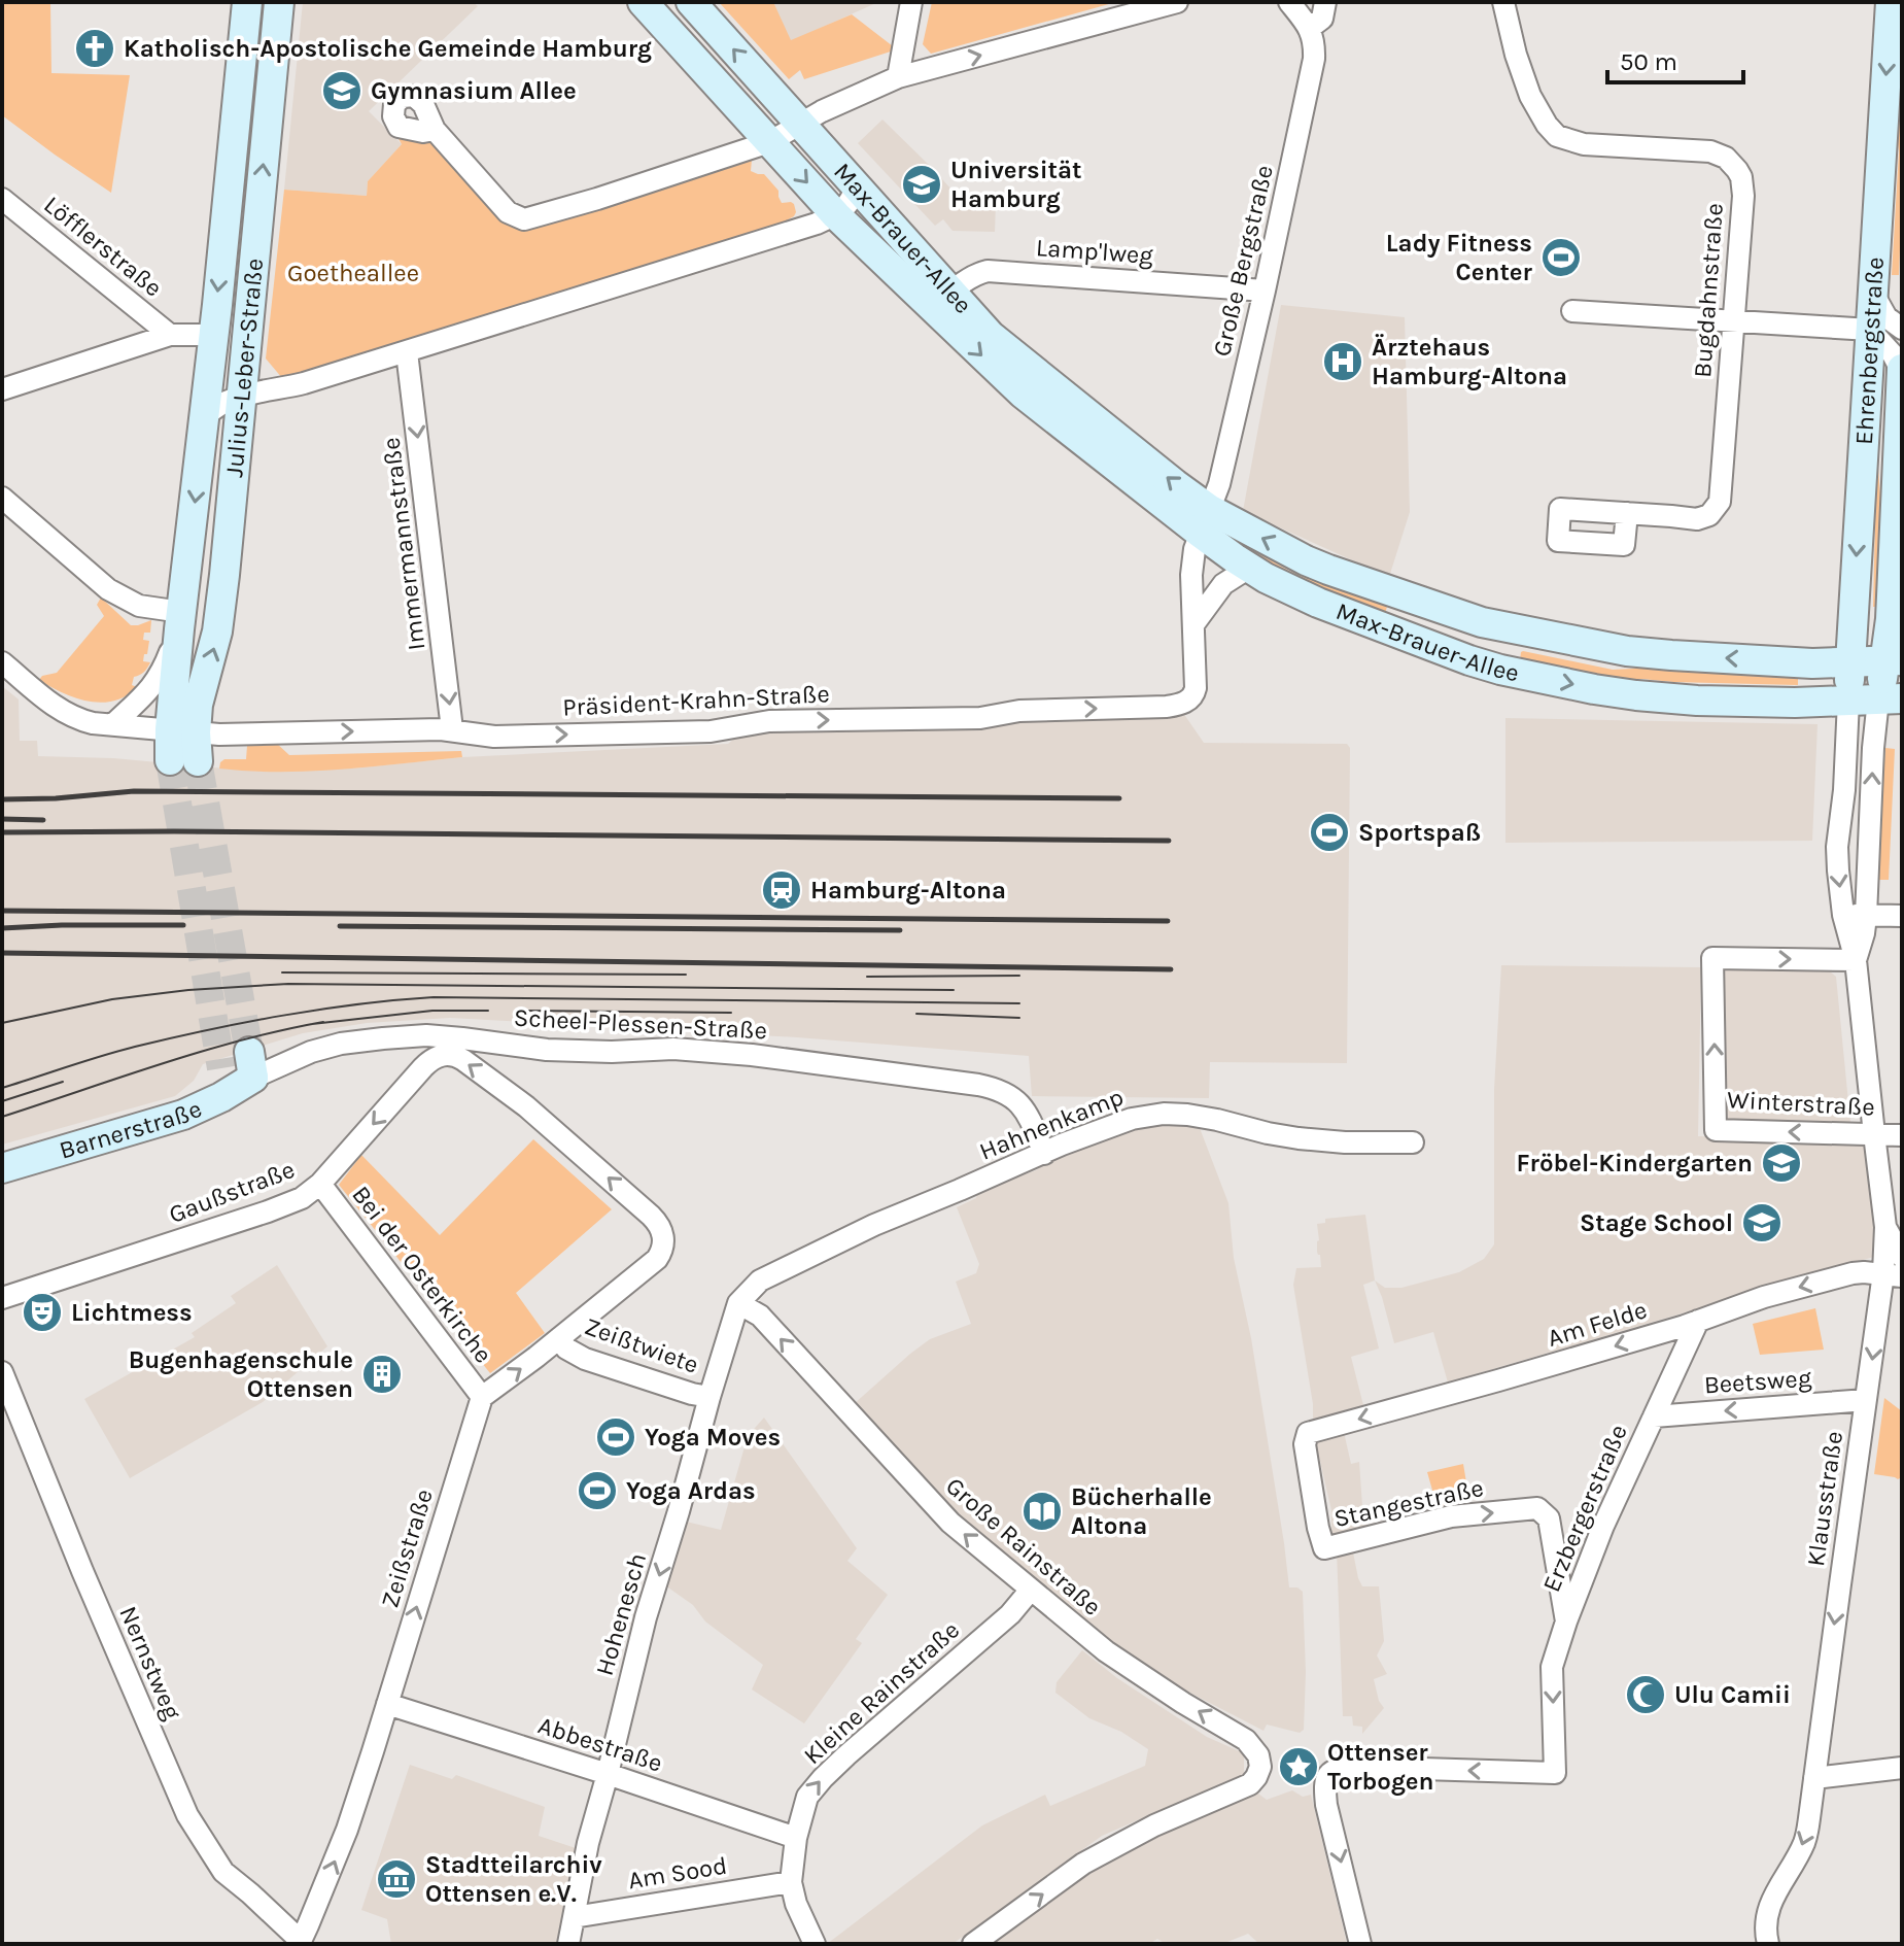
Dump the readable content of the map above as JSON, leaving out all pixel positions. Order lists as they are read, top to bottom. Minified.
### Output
{"streets":{"main road":["Max-Brauer-Allee","Ehrenbergstraße","Julius-Leber-Straße","Barnerstraße"],"street":["Löfflerstraße","Lamp'lweg","Große Bergstraße","Bugdahnstraße","Immermannstraße","Präsident-Krahn-Straße","Scheel-Plessen-Straße","Winterstraße","Hahnenkamp","Gaußstraße","Bei der Osterkirche","Am Felde","Zeißtwiete","Beetsweg","Klausstraße","Stangestraße","Erzbergerstraße","Große Rainstraße","Zeißstraße","Hohenesch","Nernstweg","Kleine Rainstraße","Abbestraße","Am Sood"]},"crossings":[["Max-Brauer-Allee","Lamp'lweg"],["Max-Brauer-Allee","Große Bergstraße"],["Max-Brauer-Allee","Ehrenbergstraße"],["Lamp'lweg","Große Bergstraße"],["Große Bergstraße","Präsident-Krahn-Straße"],["Julius-Leber-Straße","Präsident-Krahn-Straße"],["Immermannstraße","Präsident-Krahn-Straße"],["Scheel-Plessen-Straße","Hahnenkamp"],["Scheel-Plessen-Straße","Barnerstraße"],["Hahnenkamp","Große Rainstraße"],["Hahnenkamp","Hohenesch"],["Gaußstraße","Bei der Osterkirche"],["Gaußstraße","Zeißtwiete"],["Bei der Osterkirche","Zeißstraße"],["Am Felde","Klausstraße"],["Am Felde","Stangestraße"],["Am Felde","Erzbergerstraße"],["Zeißtwiete","Hohenesch"],["Beetsweg","Klausstraße"],["Beetsweg","Erzbergerstraße"],["Stangestraße","Erzbergerstraße"],["Große Rainstraße","Hohenesch"],["Große Rainstraße","Kleine Rainstraße"],["Zeißstraße","Nernstweg"],["Zeißstraße","Abbestraße"],["Hohenesch","Abbestraße"],["Hohenesch","Am Sood"],["Kleine Rainstraße","Abbestraße"],["Kleine Rainstraße","Am Sood"]],"one_way":["Immermannstraße","Präsident-Krahn-Straße","Am Felde","Beetsweg","Klausstraße","Stangestraße","Zeißstraße","Hohenesch","Kleine Rainstraße"],"parks":["Goetheallee"],"places":{"church":["Katholisch-Apostolische Gemeinde Hamburg"],"school or university":["Gymnasium Allee","Universität Hamburg","Fröbel-Kindergarten","Stage School"],"sports":["Lady Fitness Center","Sportspaß","Yoga Moves","Yoga Ardas"],"hospital":["Ärztehaus Hamburg-Altona"],"station":["Hamburg-Altona"],"theatre":["Lichtmess"],"building":["Bugenhagenschule Ottensen"],"library":["Bücherhalle Altona"],"mosque":["Ulu Camii"],"place":["Ottenser Torbogen"],"museum":["Stadtteilarchiv Ottensen e.V."]},"scale_bar":"50 m"}
